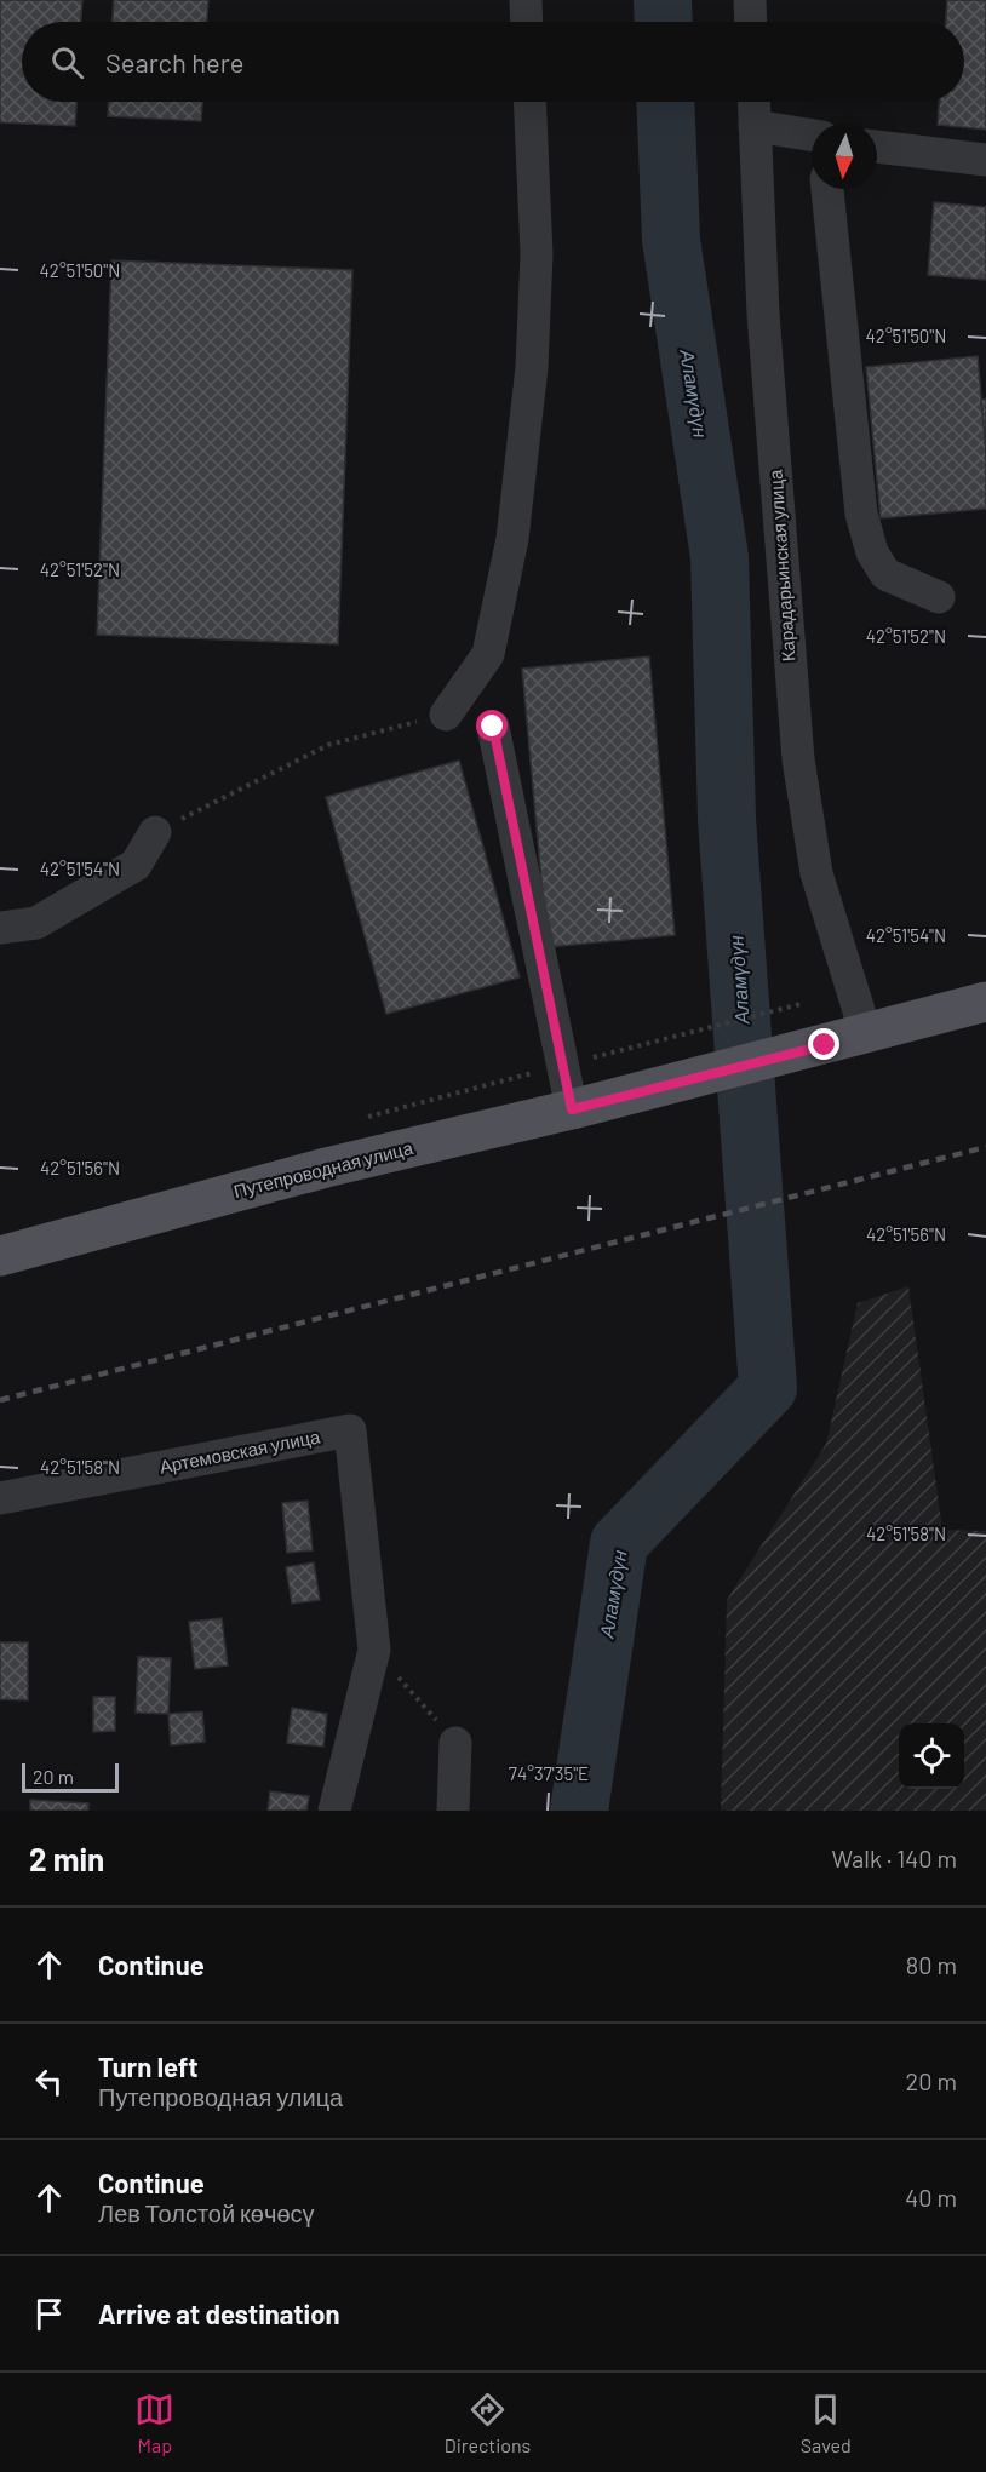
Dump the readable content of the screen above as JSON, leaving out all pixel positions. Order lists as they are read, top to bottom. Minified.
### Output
{"streets":{"main road":["Путепроводная улица"],"street":["Карадарьинская улица","Артемовская улица"]},"crossings":[["Карадарьинская улица","Путепроводная улица"]],"water":["Аламүдүн"],"scale_bar":"20 m","north":"bottom","page":{"search":"Search here","scale":"20 m","heading":["2 min","Walk · 140 m"],"list":[["Continue","80 m"],["Turn left","Путепроводная улица","20 m"],["Continue","Лев Толстой көчөсү","40 m"],"Arrive at destination"],"nav":["Map","Directions","Saved"]},"coordinates":["42°51'50\"N","42°51'52\"N","42°51'54\"N","42°51'56\"N","42°51'58\"N","74°37'35\"E"]}
